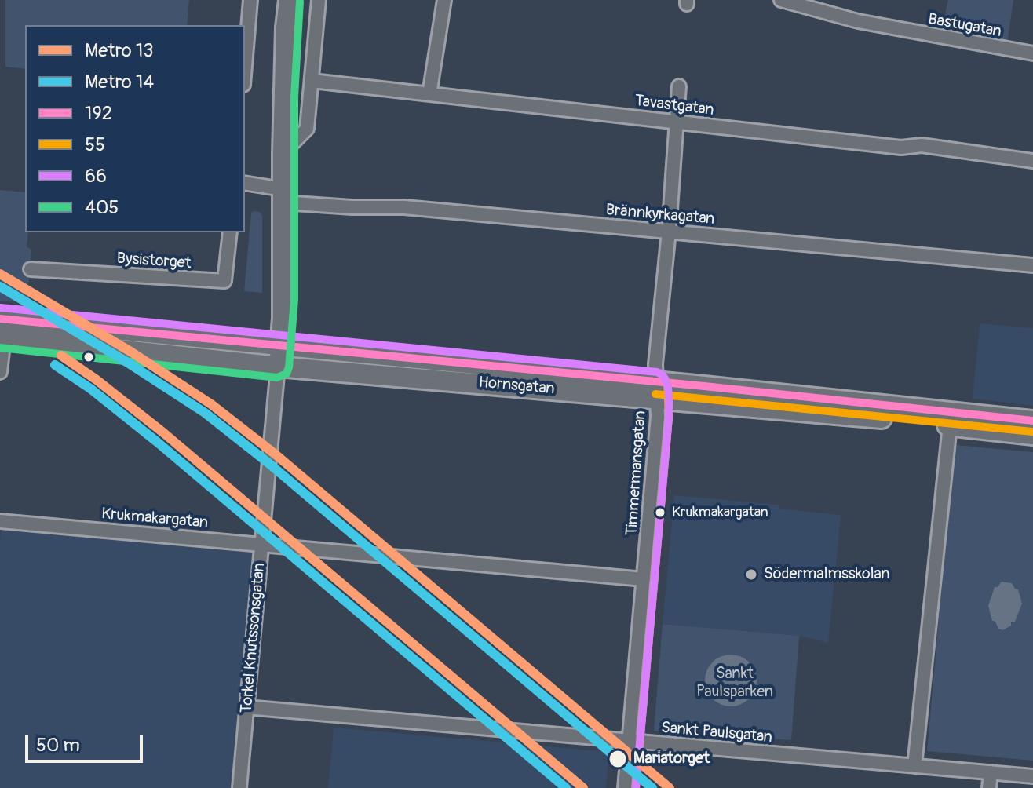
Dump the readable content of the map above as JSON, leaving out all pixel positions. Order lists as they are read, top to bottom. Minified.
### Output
{"streets":{"street":["Bastugatan","Tavastgatan","Brännkyrkagatan","Bysistorget","Hornsgatan","Timmermansgatan","Krukmakargatan","Torkel Knutssonsgatan","Sankt Paulsgatan"]},"crossings":[["Tavastgatan","Timmermansgatan"],["Brännkyrkagatan","Timmermansgatan"],["Brännkyrkagatan","Torkel Knutssonsgatan"],["Hornsgatan","Timmermansgatan"],["Hornsgatan","Torkel Knutssonsgatan"],["Timmermansgatan","Krukmakargatan"],["Timmermansgatan","Sankt Paulsgatan"],["Krukmakargatan","Torkel Knutssonsgatan"],["Torkel Knutssonsgatan","Sankt Paulsgatan"]],"parks":["Sankt Paulsparken"],"places":["Krukmakargatan","Södermalmsskolan","Mariatorget"],"lines":["transit line 405","metro line 13","metro line 14","transit line 66","transit line 192","transit line 55"],"legend":["Metro 13","Metro 14","192","55","66","405"],"scale_bar":"50 m"}
